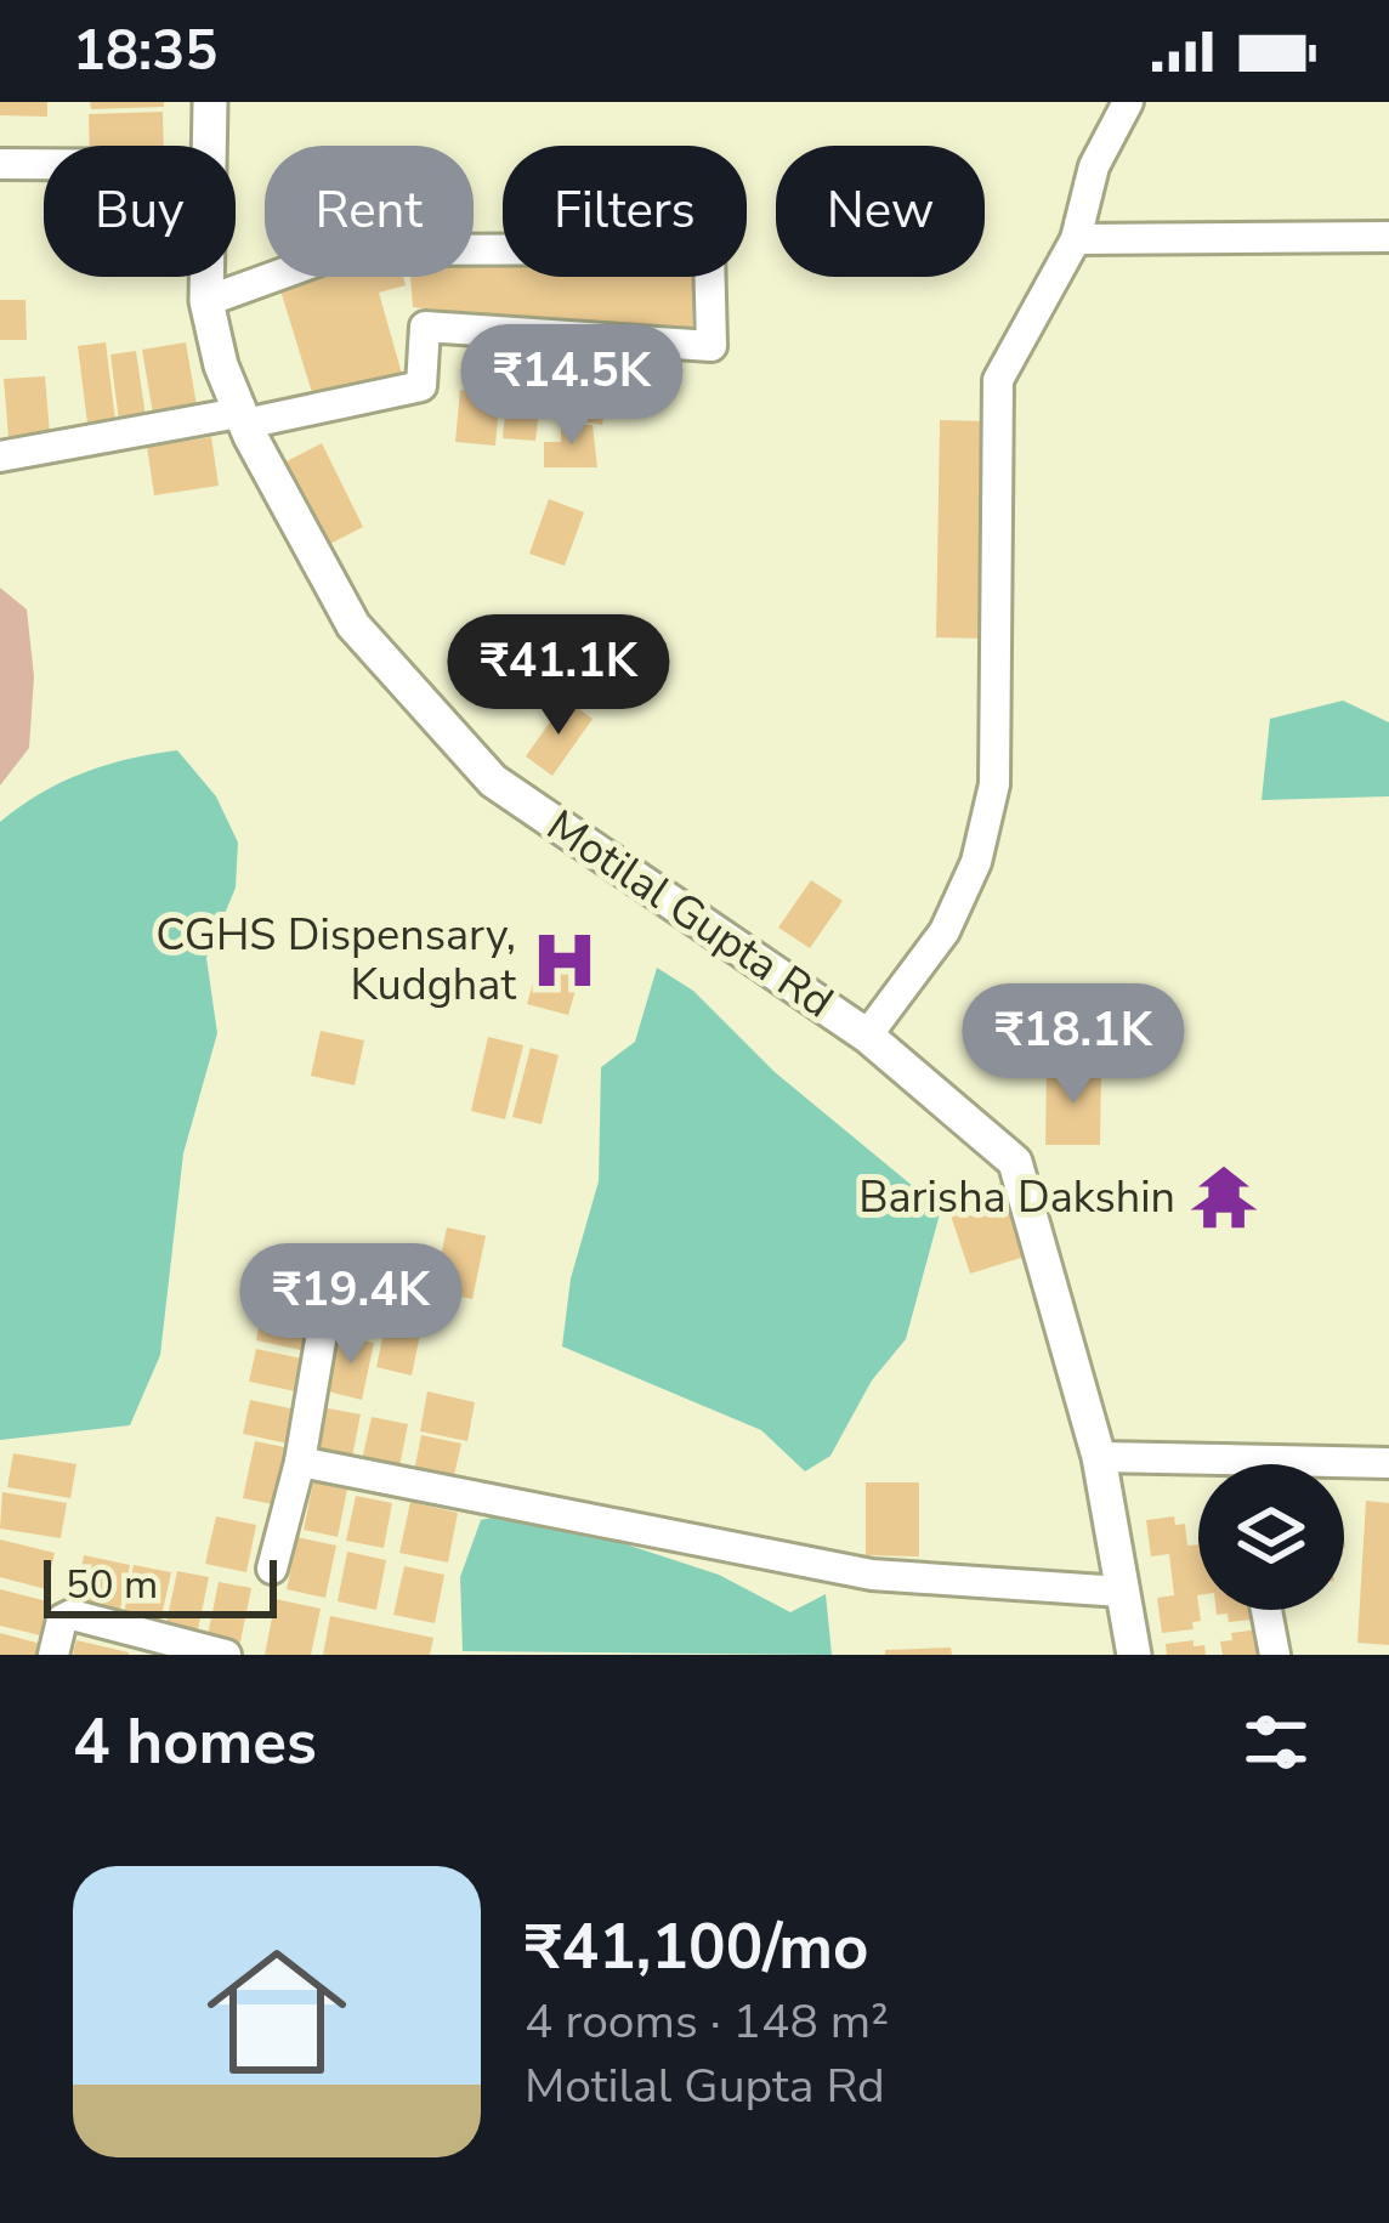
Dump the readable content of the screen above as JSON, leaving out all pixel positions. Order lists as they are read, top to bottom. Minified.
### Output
{"streets":{"street":["Motilal Gupta Rd"]},"places":{"hospital":["CGHS Dispensary, Kudghat"],"temple":["Barisha Dakshin"]},"scale_bar":"50 m","page":{"status":"18:35","chip":["Buy","Rent","Filters","New"],"price":["₹14.5K","₹41.1K","₹18.1K","₹19.4K"],"scale":"50 m","heading":"4 homes","list":[{"name":"₹41,100/mo","note":"4 rooms · 148 m² · Motilal Gupta Rd"}]}}
